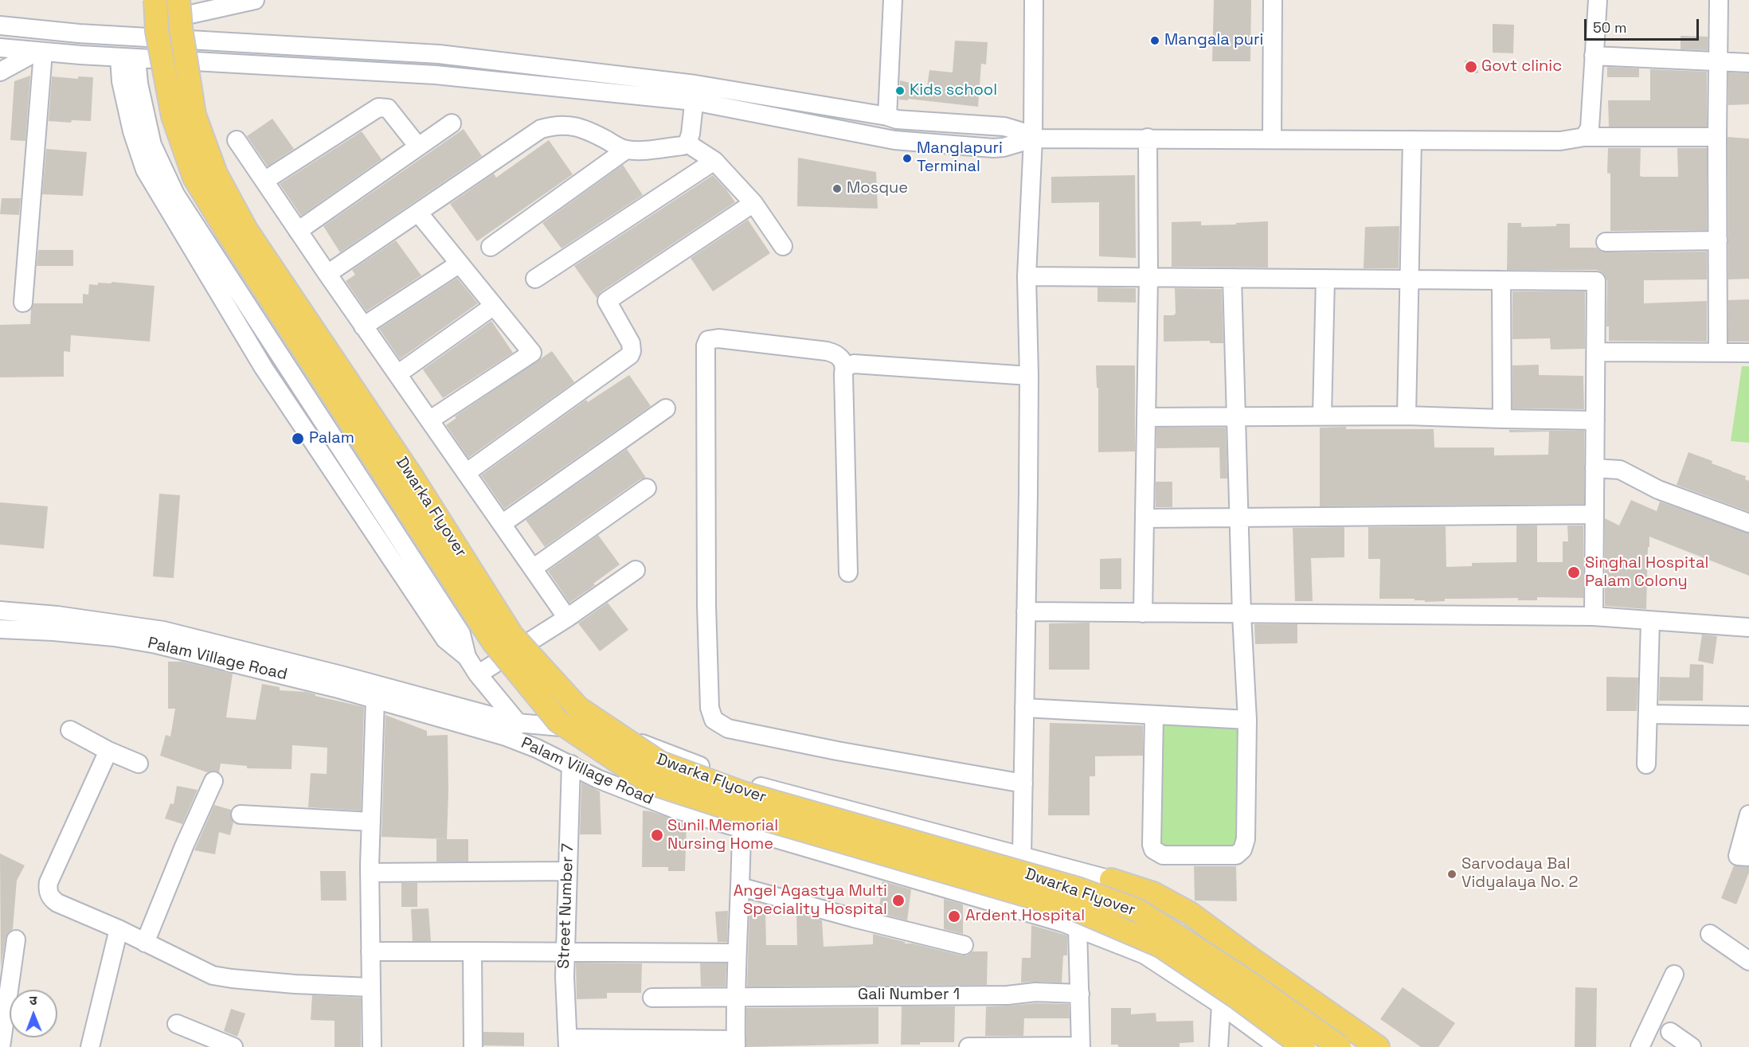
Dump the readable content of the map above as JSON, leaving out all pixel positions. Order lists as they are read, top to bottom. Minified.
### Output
{"streets":{"main road":["Dwarka Flyover"],"street":["Palam Village Road","Street Number 7","Gali Number 1"]},"crossings":[["Palam Village Road","Street Number 7"]],"places":["Mangala puri","Govt clinic","Kids school","Manglapuri Terminal","Mosque","Palam","Singhal Hospital Palam Colony","Sunil Memorial Nursing Home","Sarvodaya Bal Vidyalaya No. 2","Angel Agastya Multi Speciality Hospital","Ardent Hospital"],"scale_bar":"50 m","north":"top"}
